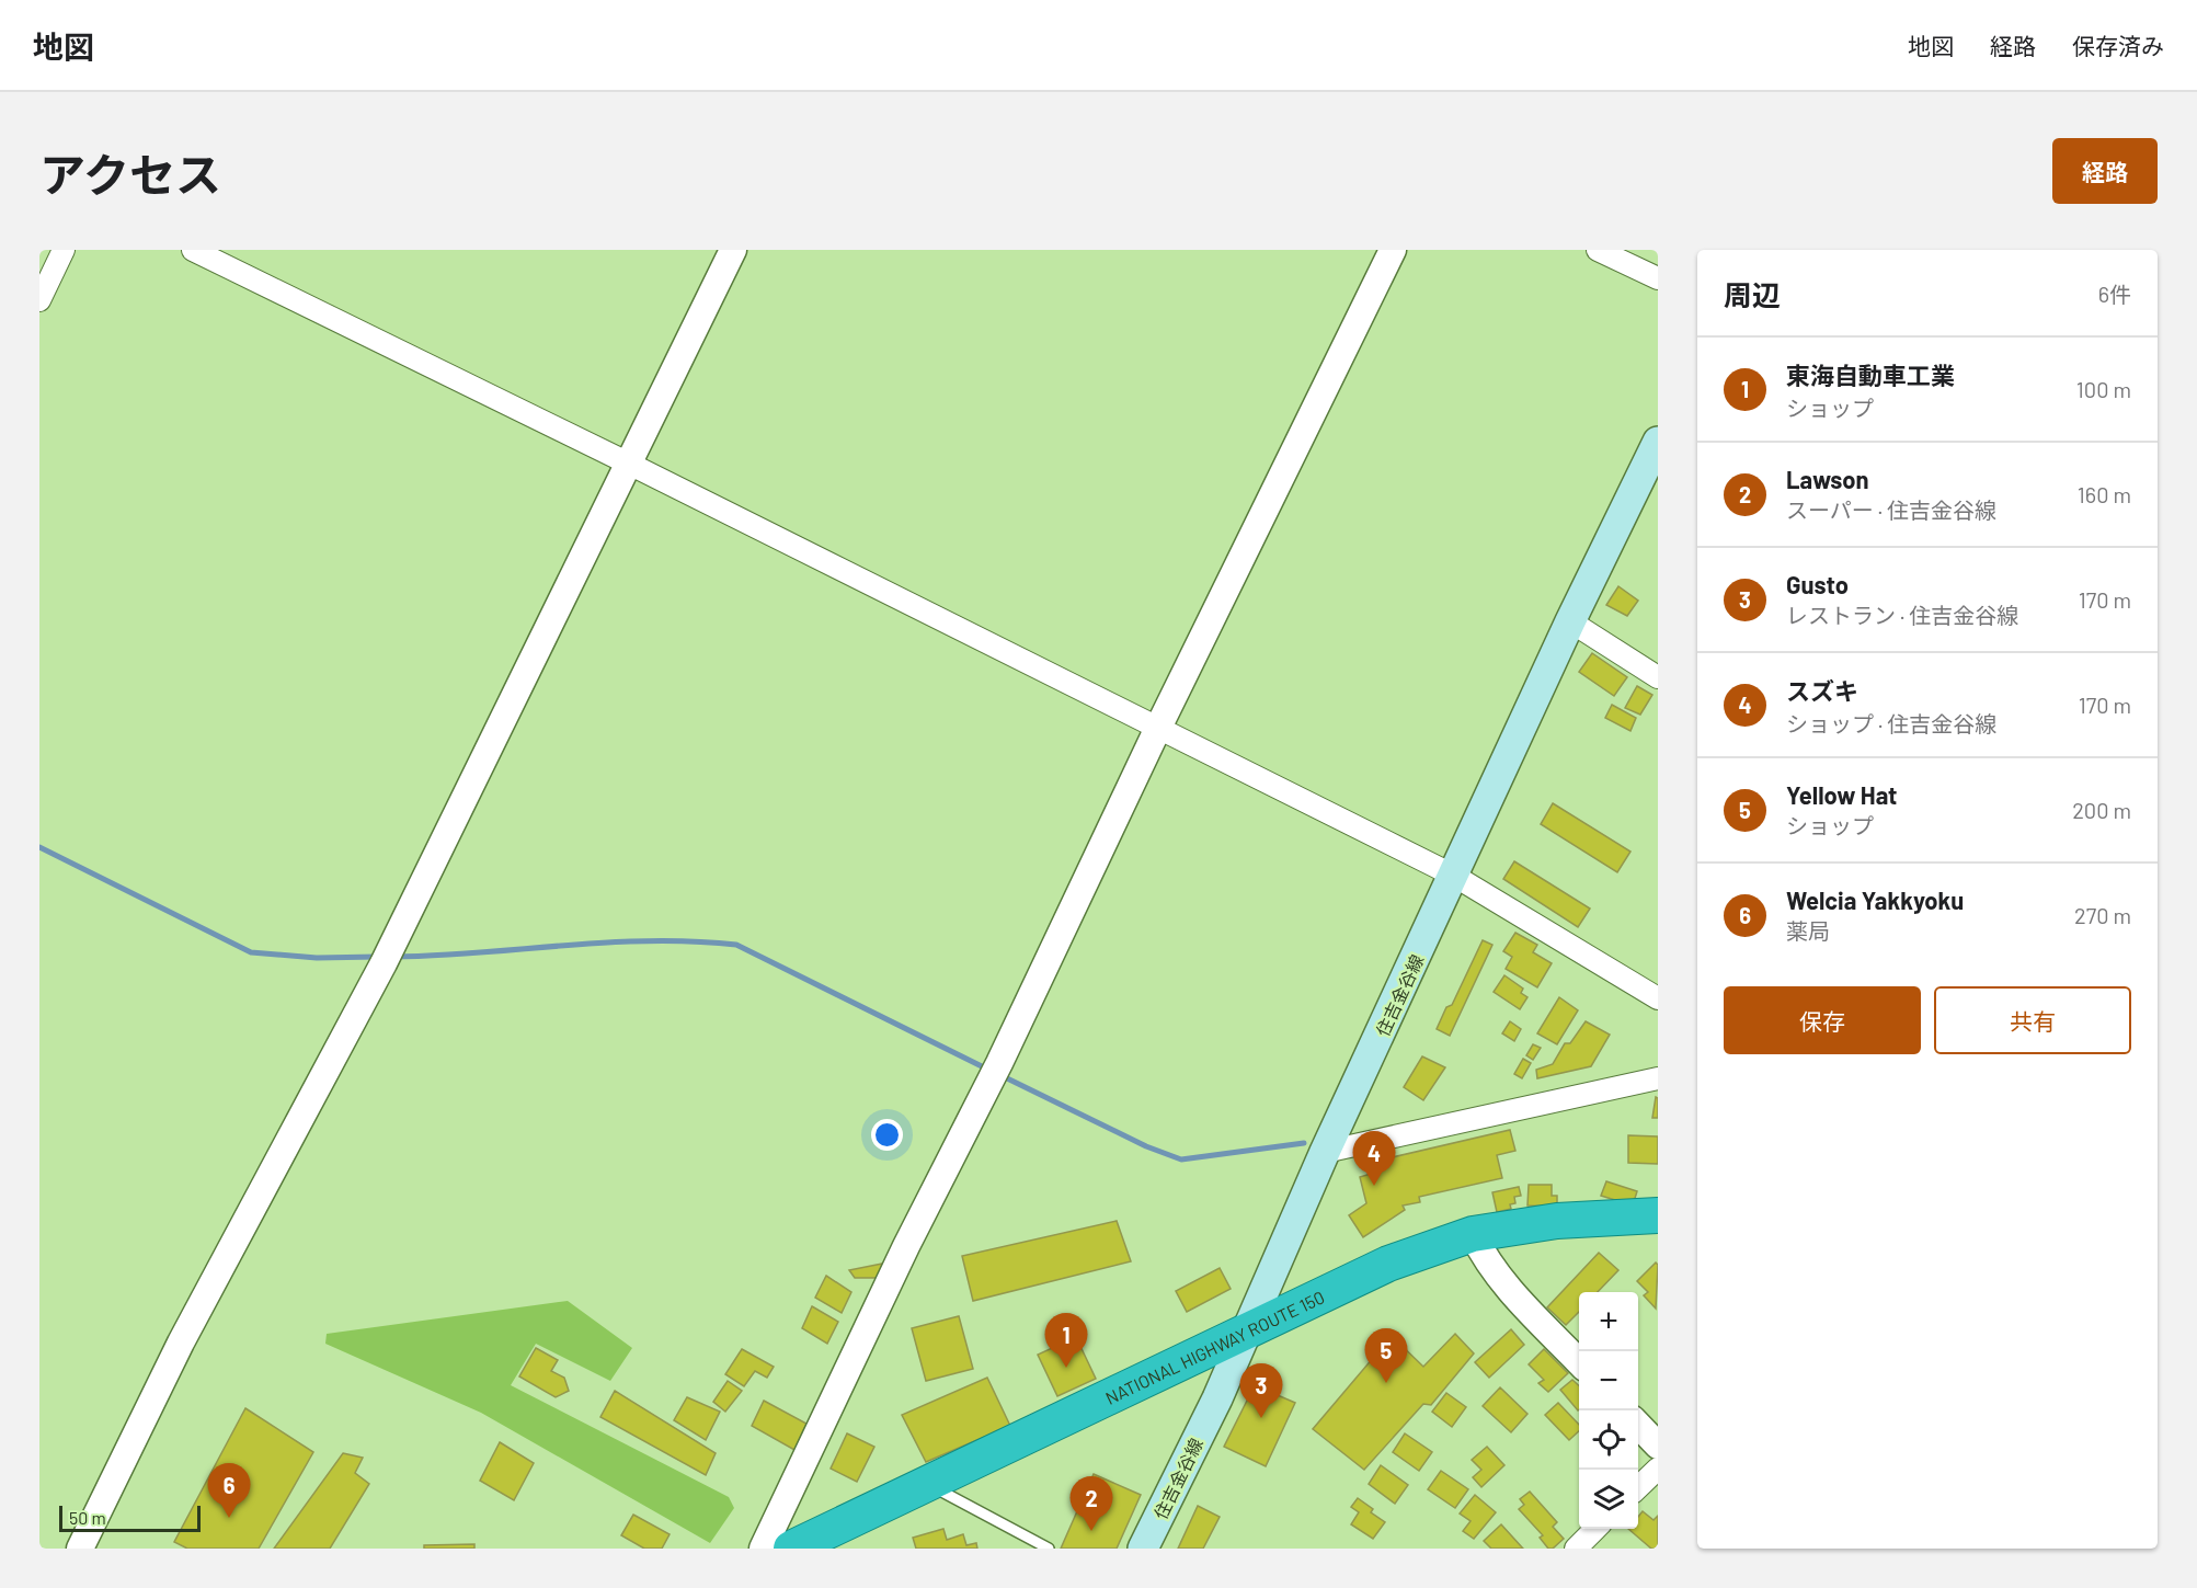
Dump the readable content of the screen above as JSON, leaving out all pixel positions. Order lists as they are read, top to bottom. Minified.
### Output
{"streets":{"highway":["NATIONAL HIGHWAY ROUTE 150"],"main road":["住吉金谷線"]},"crossings":[["住吉金谷線","NATIONAL HIGHWAY ROUTE 150"]],"scale_bar":"50 m","page":{"header":"地図","nav":["地図","経路","保存済み"],"title":"アクセス","buttons":["経路",["保存","共有"]],"heading":["周辺","6件"],"list":[{"mark":"1","name":"東海自動車工業","note":"ショップ","value":"100 m"},{"mark":"2","name":"Lawson","note":"スーパー · 住吉金谷線","value":"160 m"},{"mark":"3","name":"Gusto","note":"レストラン · 住吉金谷線","value":"170 m"},{"mark":"4","name":"スズキ","note":"ショップ · 住吉金谷線","value":"170 m"},{"mark":"5","name":"Yellow Hat","note":"ショップ","value":"200 m"},{"mark":"6","name":"Welcia Yakkyoku","note":"薬局","value":"270 m"}],"pins":["4","1","5","3","6","2"],"map_buttons":["+","−"],"scale":"50 m"}}
